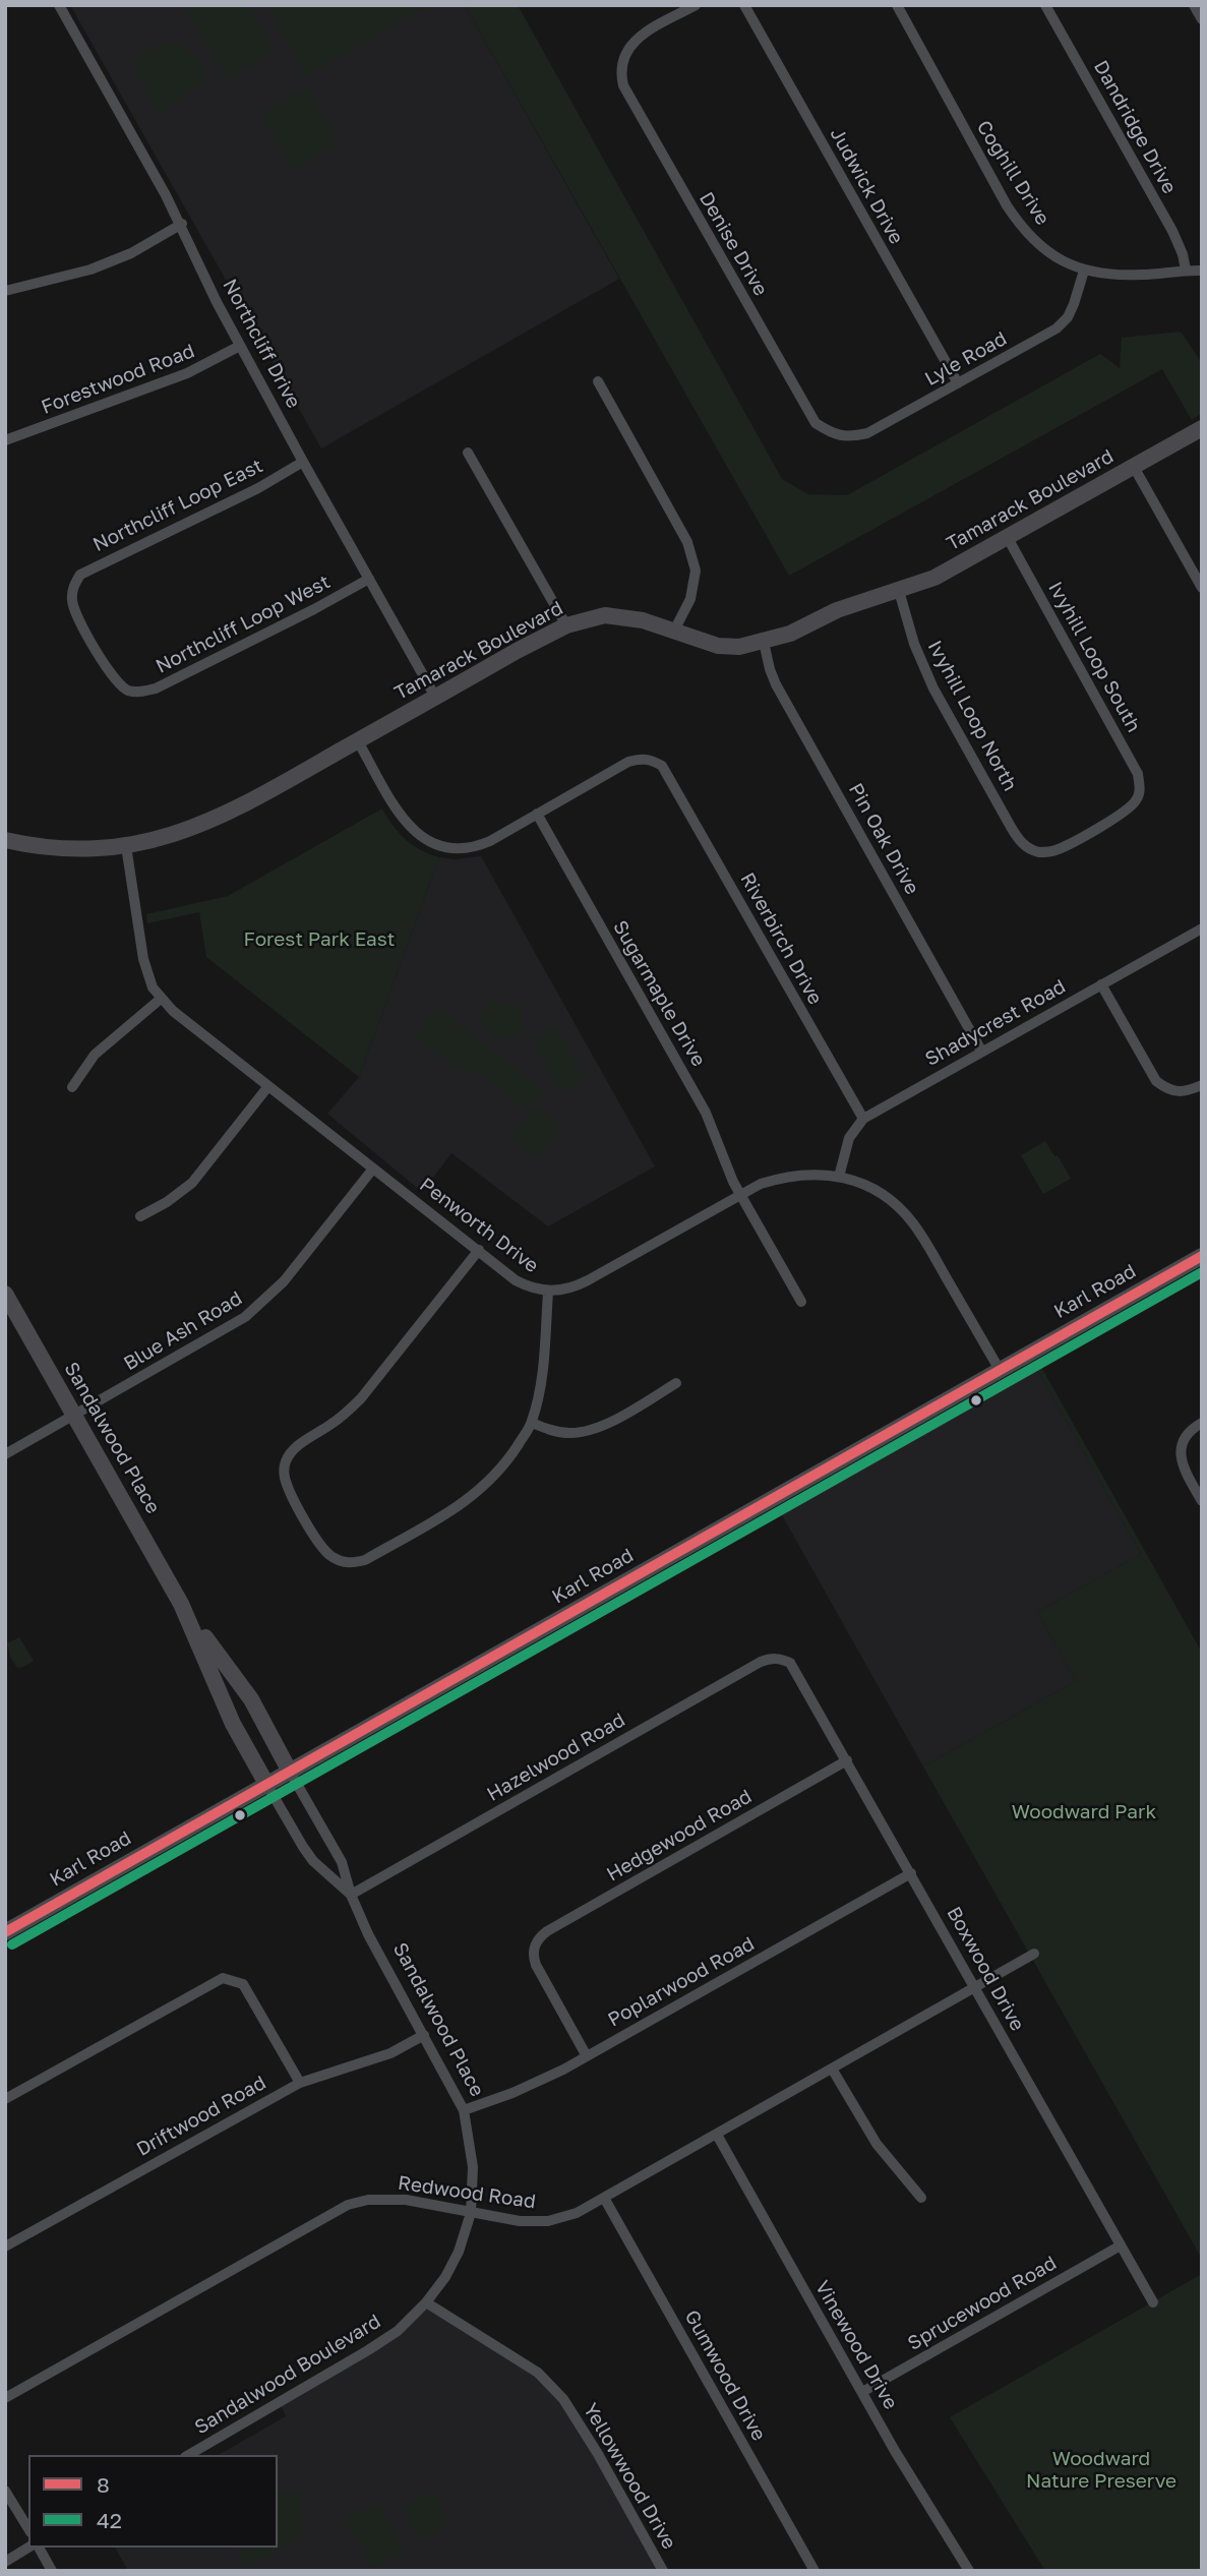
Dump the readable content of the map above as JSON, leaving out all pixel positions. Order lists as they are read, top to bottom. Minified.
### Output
{"streets":{"street":["Dandridge Drive","Coghill Drive","Judwick Drive","Denise Drive","Northcliff Drive","Lyle Road","Forestwood Road","Tamarack Boulevard","Northcliff Loop East","Northcliff Loop West","Ivyhill Loop South","Ivyhill Loop North","Pin Oak Drive","Riverbirch Drive","Sugarmaple Drive","Shadycrest Road","Penworth Drive","Karl Road","Blue Ash Road","Sandalwood Place","Hazelwood Road","Hedgewood Road","Boxwood Drive","Poplarwood Road","Driftwood Road","Redwood Road","Sprucewood Road","Vinewood Drive","Sandalwood Boulevard","Gumwood Drive","Yellowwood Drive"]},"crossings":[["Dandridge Drive","Coghill Drive"],["Coghill Drive","Lyle Road"],["Judwick Drive","Lyle Road"],["Denise Drive","Lyle Road"],["Northcliff Drive","Forestwood Road"],["Northcliff Drive","Tamarack Boulevard"],["Northcliff Drive","Northcliff Loop East"],["Northcliff Drive","Northcliff Loop West"],["Tamarack Boulevard","Ivyhill Loop South"],["Tamarack Boulevard","Ivyhill Loop North"],["Tamarack Boulevard","Pin Oak Drive"],["Tamarack Boulevard","Penworth Drive"],["Northcliff Loop East","Northcliff Loop West"],["Ivyhill Loop South","Ivyhill Loop North"],["Pin Oak Drive","Shadycrest Road"],["Riverbirch Drive","Sugarmaple Drive"],["Riverbirch Drive","Shadycrest Road"],["Sugarmaple Drive","Penworth Drive"],["Shadycrest Road","Penworth Drive"],["Penworth Drive","Karl Road"],["Penworth Drive","Blue Ash Road"],["Karl Road","Sandalwood Place"],["Blue Ash Road","Sandalwood Place"],["Sandalwood Place","Hazelwood Road"],["Sandalwood Place","Poplarwood Road"],["Sandalwood Place","Driftwood Road"],["Sandalwood Place","Redwood Road"],["Sandalwood Place","Sandalwood Boulevard"],["Hazelwood Road","Boxwood Drive"],["Hedgewood Road","Boxwood Drive"],["Hedgewood Road","Poplarwood Road"],["Boxwood Drive","Poplarwood Road"],["Boxwood Drive","Redwood Road"],["Boxwood Drive","Sprucewood Road"],["Redwood Road","Vinewood Drive"],["Redwood Road","Sandalwood Boulevard"],["Redwood Road","Gumwood Drive"],["Sprucewood Road","Vinewood Drive"],["Sandalwood Boulevard","Yellowwood Drive"]],"parks":["Forest Park East","Woodward Park","Woodward Nature Preserve"],"lines":["transit line 8","transit line 42"],"legend":["8","42"]}
